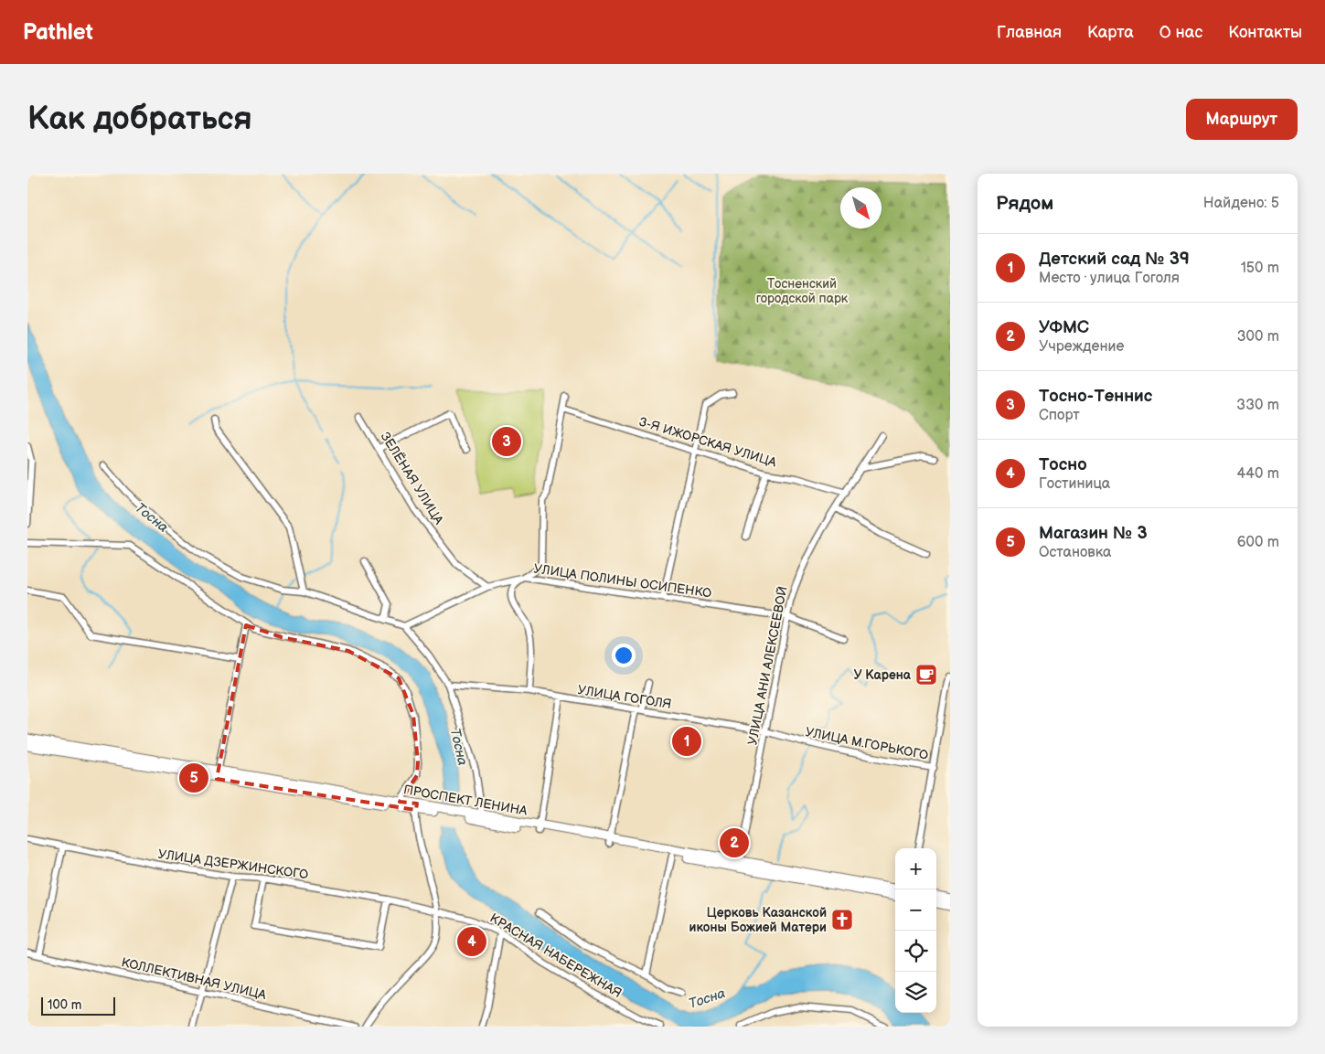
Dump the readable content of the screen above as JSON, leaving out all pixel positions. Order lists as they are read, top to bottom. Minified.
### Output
{"streets":{"main road":["ПРОСПЕКТ ЛЕНИНА"],"street":["3-Я ИЖОРСКАЯ УЛИЦА","ЗЕЛЁНАЯ УЛИЦА","УЛИЦА ПОЛИНЫ ОСИПЕНКО","УЛИЦА АНИ АЛЕКСЕЕВОЙ","УЛИЦА ГОГОЛЯ","УЛИЦА М.ГОРЬКОГО","УЛИЦА ДЗЕРЖИНСКОГО","КРАСНАЯ НАБЕРЕЖНАЯ","КОЛЛЕКТИВНАЯ УЛИЦА"]},"crossings":[["3-Я ИЖОРСКАЯ УЛИЦА","УЛИЦА АНИ АЛЕКСЕЕВОЙ"],["ЗЕЛЁНАЯ УЛИЦА","УЛИЦА ПОЛИНЫ ОСИПЕНКО"],["УЛИЦА ПОЛИНЫ ОСИПЕНКО","УЛИЦА АНИ АЛЕКСЕЕВОЙ"],["УЛИЦА АНИ АЛЕКСЕЕВОЙ","УЛИЦА ГОГОЛЯ"],["УЛИЦА АНИ АЛЕКСЕЕВОЙ","ПРОСПЕКТ ЛЕНИНА"],["УЛИЦА ГОГОЛЯ","УЛИЦА М.ГОРЬКОГО"],["УЛИЦА ДЗЕРЖИНСКОГО","КРАСНАЯ НАБЕРЕЖНАЯ"]],"water":["Тосна"],"parks":["Тосненский городской парк"],"places":{"cafe":["У Карена"],"church":["Церковь Казанской иконы Божией Матери"]},"scale_bar":"100 m","north":"bottom right","page":{"header":"Pathlet","nav":["Главная","Карта","О нас","Контакты"],"buttons":"Маршрут","title":"Как добраться","heading":["Рядом","Найдено: 5"],"list":[{"mark":"1","name":"Детский сад № 39","note":"Место · улица Гоголя","value":"150 m"},{"mark":"2","name":"УФМС","note":"Учреждение","value":"300 m"},{"mark":"3","name":"Тосно-Теннис","note":"Спорт","value":"330 m"},{"mark":"4","name":"Тосно","note":"Гостиница","value":"440 m"},{"mark":"5","name":"Магазин № 3","note":"Остановка","value":"600 m"}],"pins":["3","1","5","2","4"],"map_buttons":["+","−"],"scale":"100 m"}}
